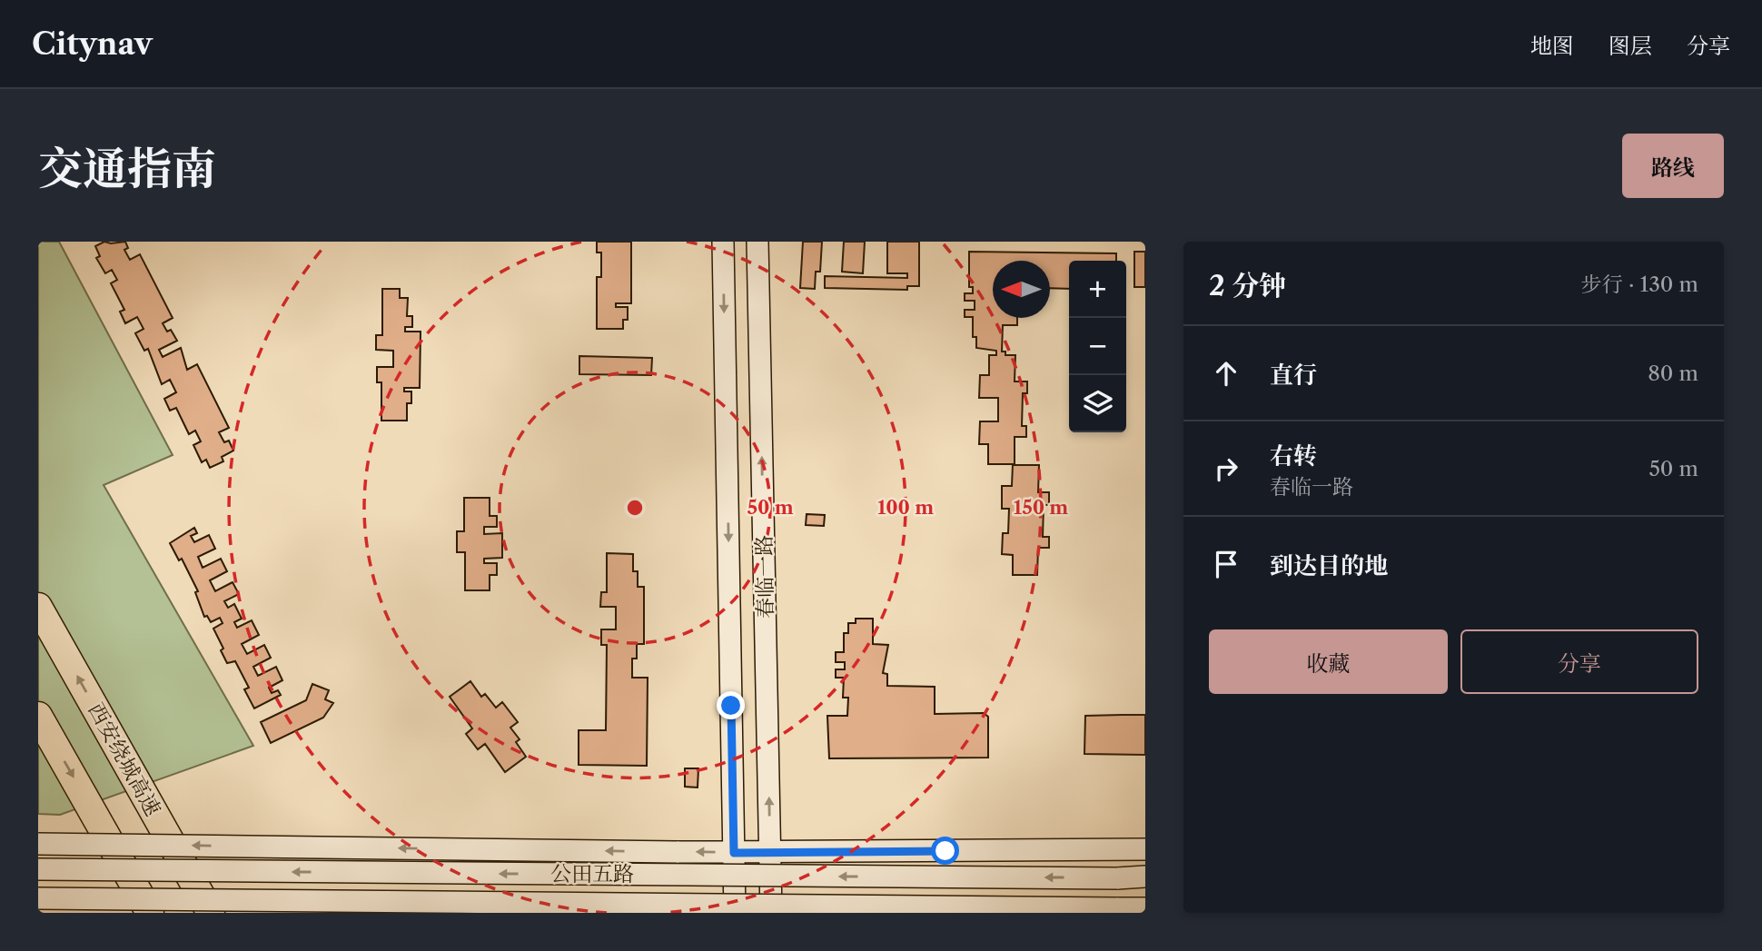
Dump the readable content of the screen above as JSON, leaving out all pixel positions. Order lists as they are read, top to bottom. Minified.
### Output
{"streets":{"highway":["西安绕城高速"],"main road":["春临一路","公田五路"]},"north":"left","page":{"header":"Citynav","nav":["地图","图层","分享"],"title":"交通指南","buttons":["路线",["收藏","分享"]],"heading":["2 分钟","步行 · 130 m"],"map_buttons":["+","−"],"list":[["直行","80 m"],["右转","春临一路","50 m"],"到达目的地"]},"rings":["50 m","100 m","150 m"]}
